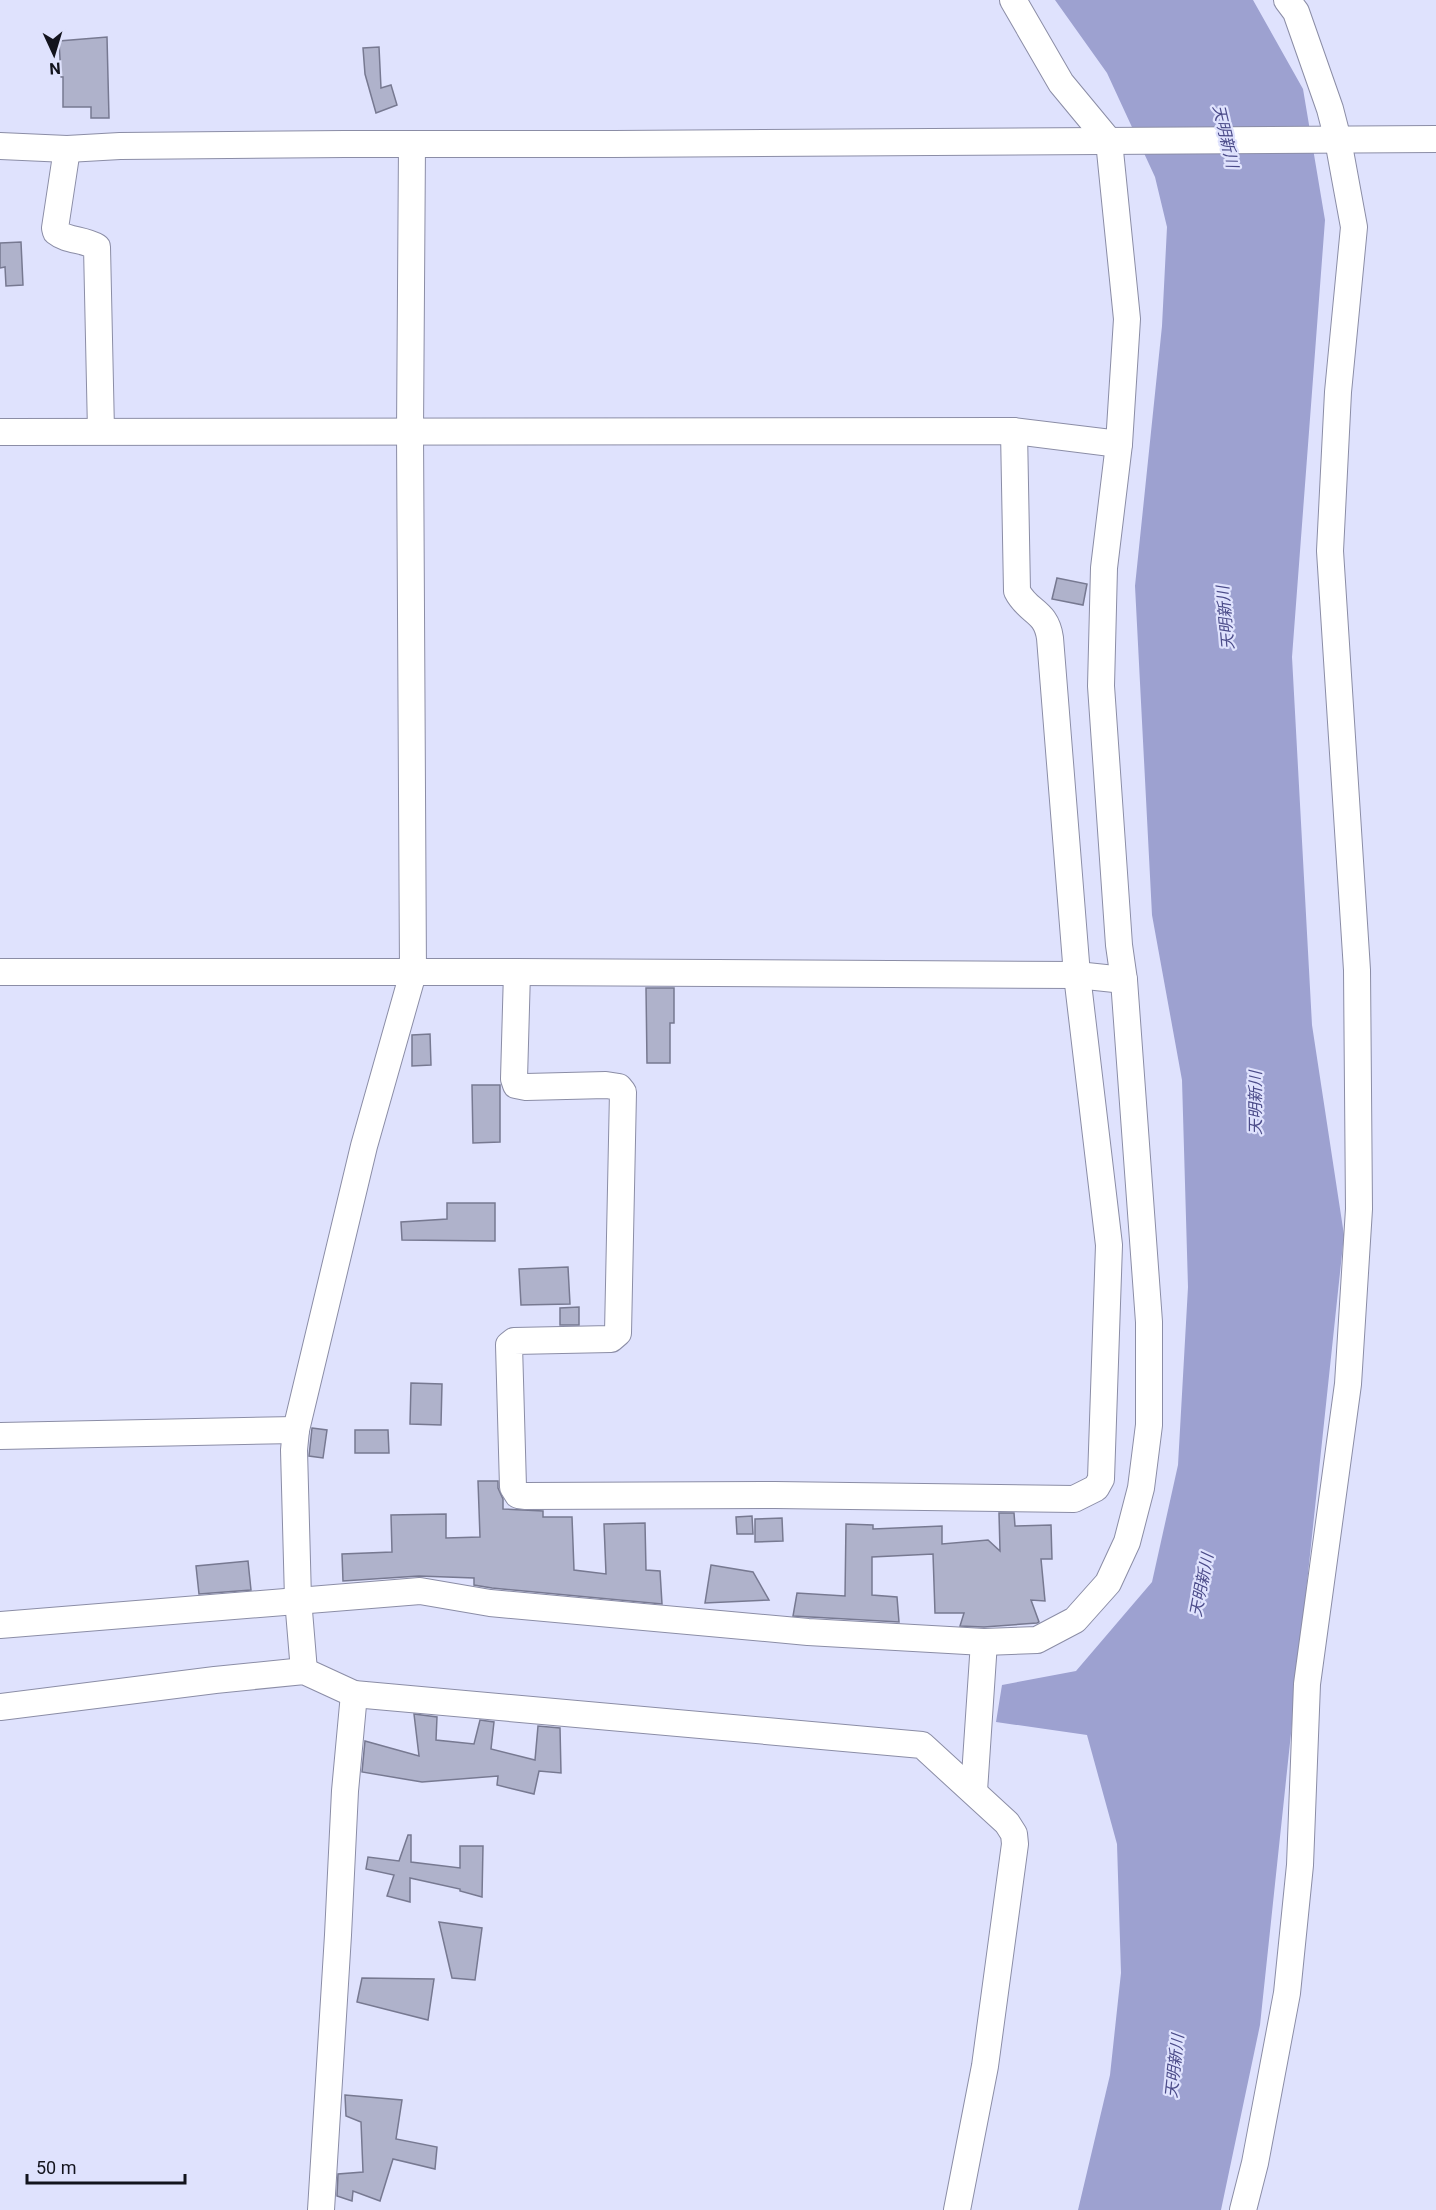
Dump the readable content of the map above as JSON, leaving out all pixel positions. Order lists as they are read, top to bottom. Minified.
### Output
{"water":["天明新川"],"scale_bar":"50 m","north":"bottom"}
